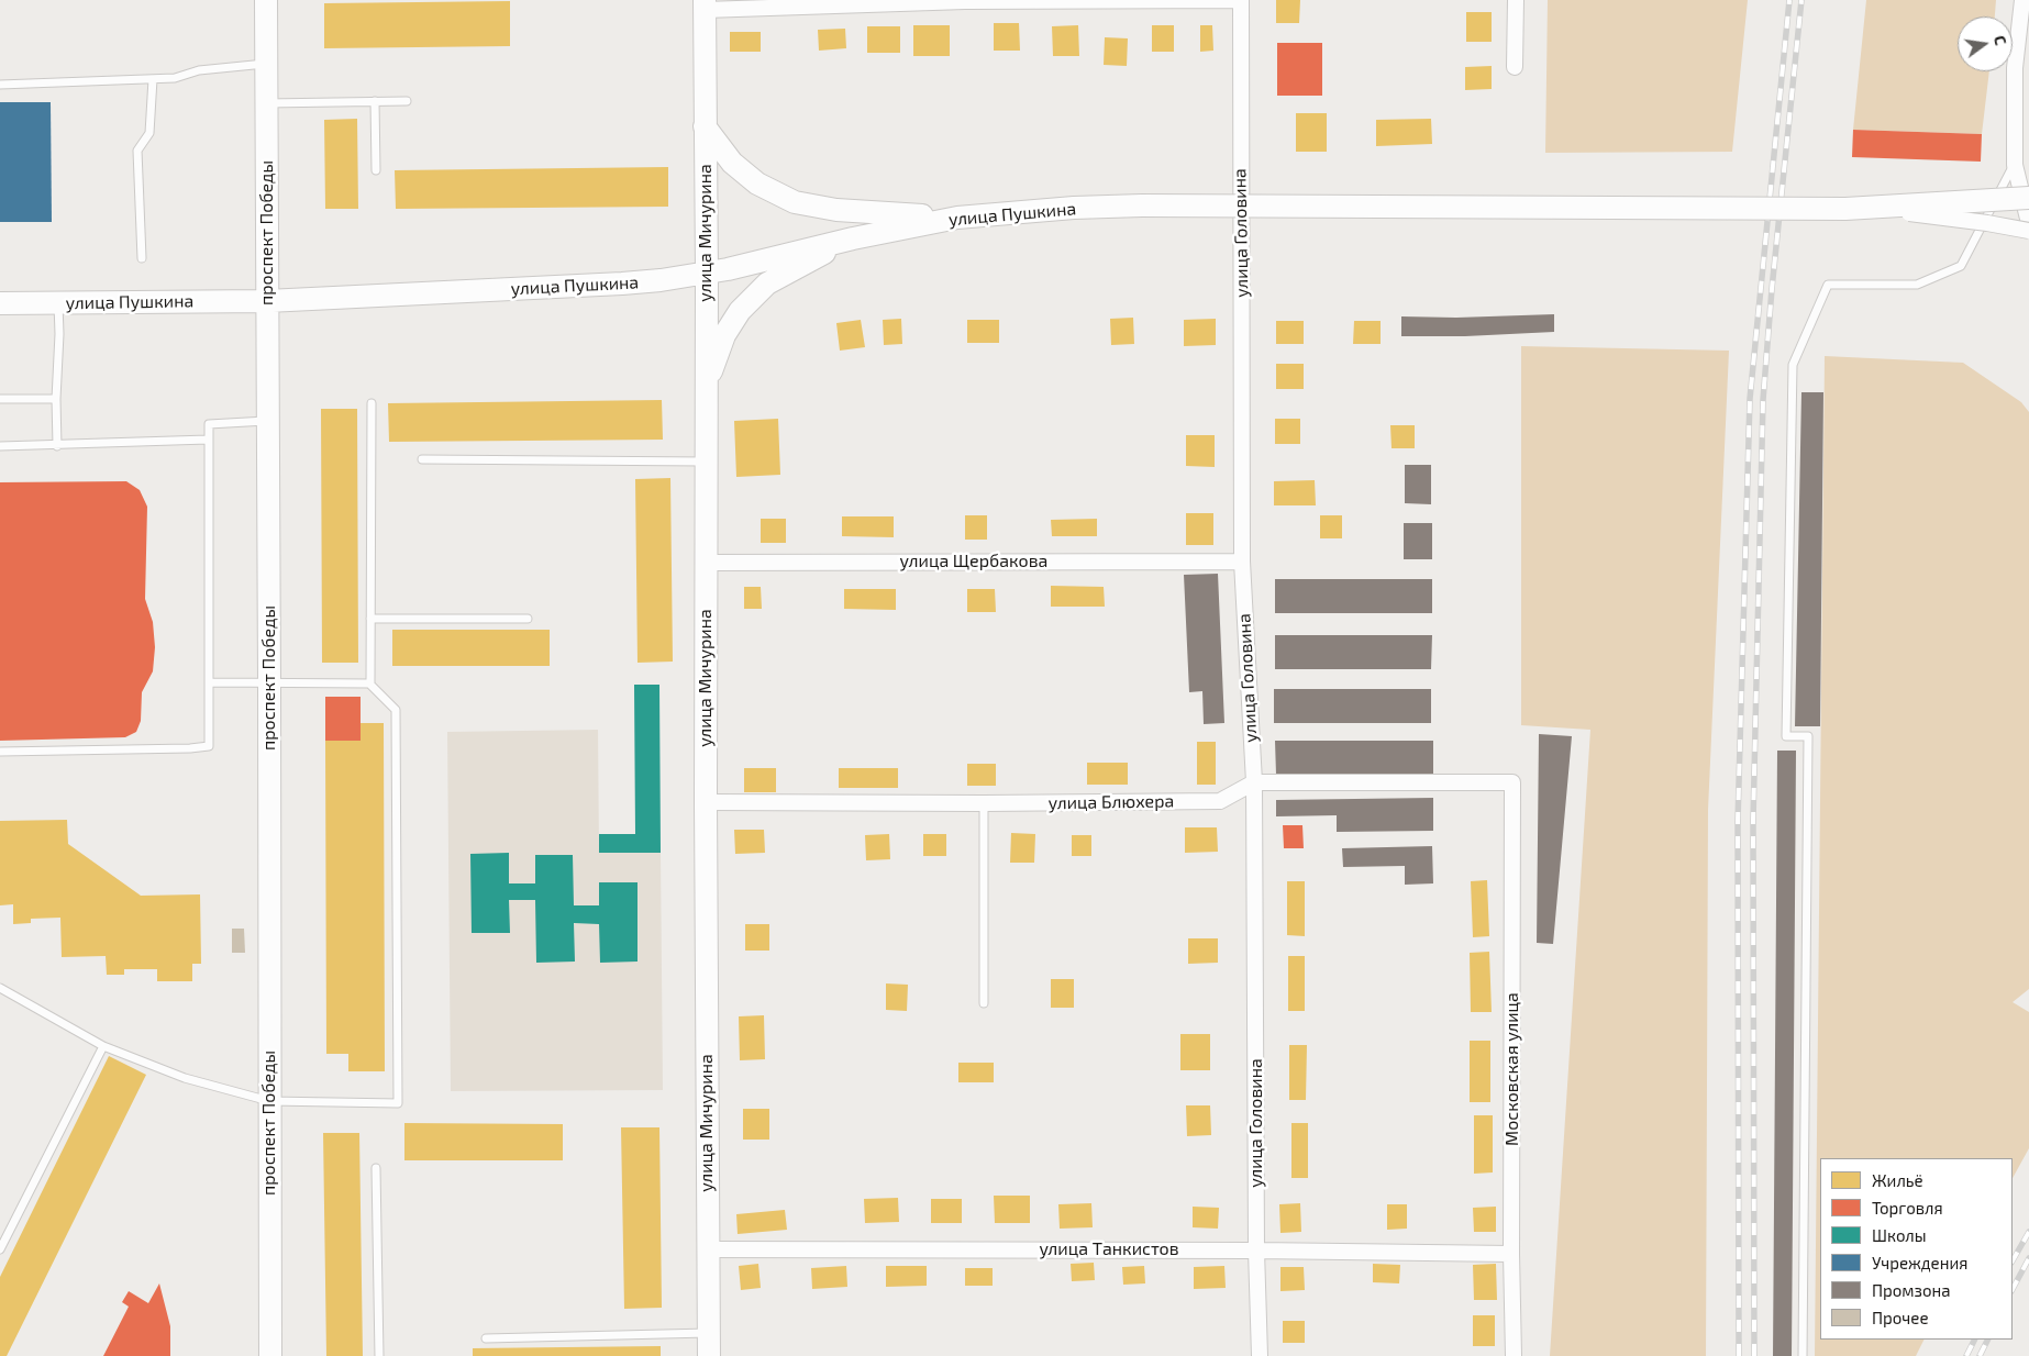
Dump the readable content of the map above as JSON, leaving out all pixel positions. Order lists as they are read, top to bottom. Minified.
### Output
{"streets":{"street":["улица Пушкина","проспект Победы","улица Мичурина","улица Головина","улица Щербакова","улица Блюхера","Московская улица","улица Танкистов"]},"crossings":[["улица Пушкина","проспект Победы"],["улица Пушкина","улица Мичурина"],["улица Мичурина","улица Щербакова"],["улица Мичурина","улица Блюхера"],["улица Мичурина","улица Танкистов"],["улица Головина","улица Щербакова"],["улица Головина","улица Блюхера"],["улица Головина","улица Танкистов"],["улица Блюхера","Московская улица"],["Московская улица","улица Танкистов"]],"legend":["Жильё","Торговля","Школы","Учреждения","Промзона","Прочее"],"north":"right"}
